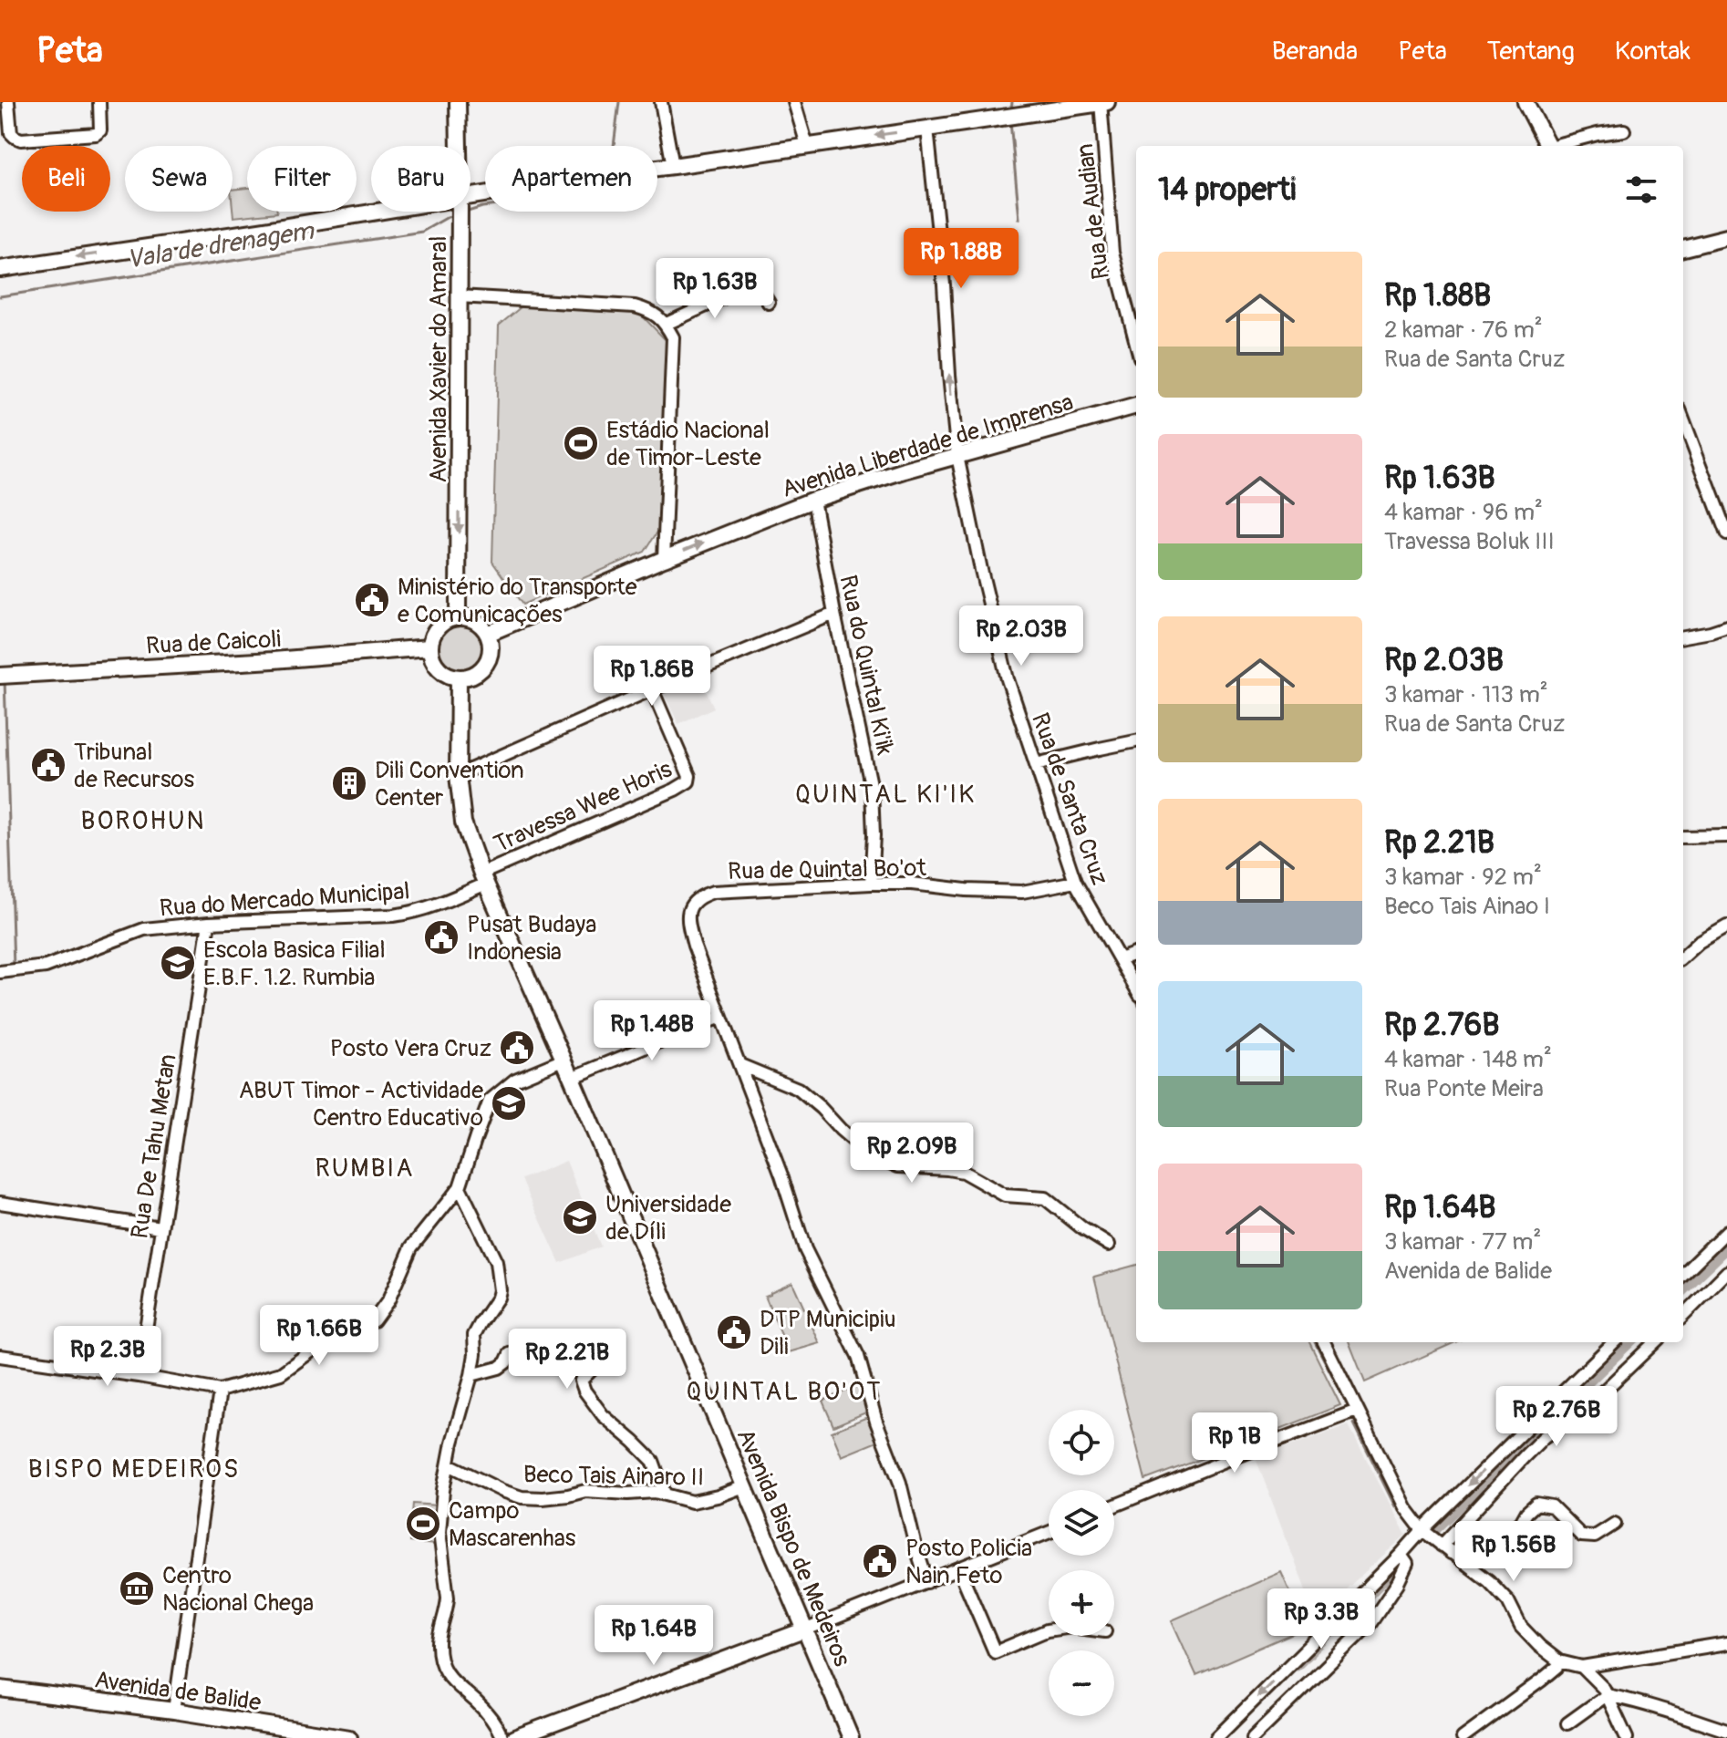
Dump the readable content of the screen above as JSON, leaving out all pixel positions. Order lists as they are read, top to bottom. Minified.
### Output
{"streets":{"main road":["Avenida Xavier do Amaral","Avenida Liberdade de Imprensa","Rua de Caicoli","Avenida Bispo de Medeiros","Avenida de Balide"],"street":["Rua de Audian","Rua do Quintal Ki'ik","Rua de Santa Cruz","Travessa Wee Horis","Rua de Quintal Bo'ot","Rua do Mercado Municipal","Rua De Tahu Metan","Beco Tais Ainaro II"]},"crossings":[["Avenida Xavier do Amaral","Avenida Liberdade de Imprensa"],["Avenida Xavier do Amaral","Rua de Caicoli"],["Avenida Xavier do Amaral","Avenida Bispo de Medeiros"],["Avenida Liberdade de Imprensa","Rua de Caicoli"],["Avenida Liberdade de Imprensa","Rua do Quintal Ki'ik"],["Avenida Liberdade de Imprensa","Rua de Santa Cruz"],["Avenida Liberdade de Imprensa","Avenida Bispo de Medeiros"],["Rua de Caicoli","Avenida Bispo de Medeiros"],["Rua do Quintal Ki'ik","Rua de Quintal Bo'ot"],["Rua de Santa Cruz","Rua de Quintal Bo'ot"],["Travessa Wee Horis","Rua do Mercado Municipal"],["Travessa Wee Horis","Avenida Bispo de Medeiros"],["Rua do Mercado Municipal","Rua De Tahu Metan"],["Rua do Mercado Municipal","Avenida Bispo de Medeiros"]],"one_way":["Avenida Xavier do Amaral","Rua de Santa Cruz"],"districts":["QUINTAL KI'IK","BOROHUN","RUMBIA","QUINTAL BO'OT","BISPO MEDEIROS"],"water":["Vala de drenagem"],"places":{"sports":["Estádio Nacional de Timor-Leste","Campo Mascarenhas"],"public building":["Ministério do Transporte e Comunicações","Tribunal de Recursos","Pusat Budaya Indonesia","Posto Vera Cruz","DTP Municipiu Dili","Posto Policia Nain Feto"],"building":["Dili Convention Center"],"school or university":["Escola Basica Filial E.B.F. 1.2. Rumbia","ABUT Timor - Actividade Centro Educativo","Universidade de Díli"],"museum":["Centro Nacional Chega"]},"page":{"header":"Peta","nav":["Beranda","Peta","Tentang","Kontak"],"chip":["Beli","Sewa","Filter","Baru","Apartemen"],"heading":"14 properti","price":["Rp 1.88B","Rp 1.63B","Rp 2.03B","Rp 1.86B","Rp 1.48B","Rp 2.09B","Rp 1.66B","Rp 2.3B","Rp 2.21B","Rp 2.76B","Rp 1B","Rp 1.56B","Rp 3.3B","Rp 1.64B"],"list":[{"name":"Rp 1.88B","note":"2 kamar · 76 m² · Rua de Santa Cruz"},{"name":"Rp 1.63B","note":"4 kamar · 96 m² · Travessa Boluk III"},{"name":"Rp 2.03B","note":"3 kamar · 113 m² · Rua de Santa Cruz"},{"name":"Rp 2.21B","note":"3 kamar · 92 m² · Beco Tais Ainao I"},{"name":"Rp 2.76B","note":"4 kamar · 148 m² · Rua Ponte Meira"},{"name":"Rp 1.64B","note":"3 kamar · 77 m² · Avenida de Balide"}],"map_buttons":["+","−"]}}
